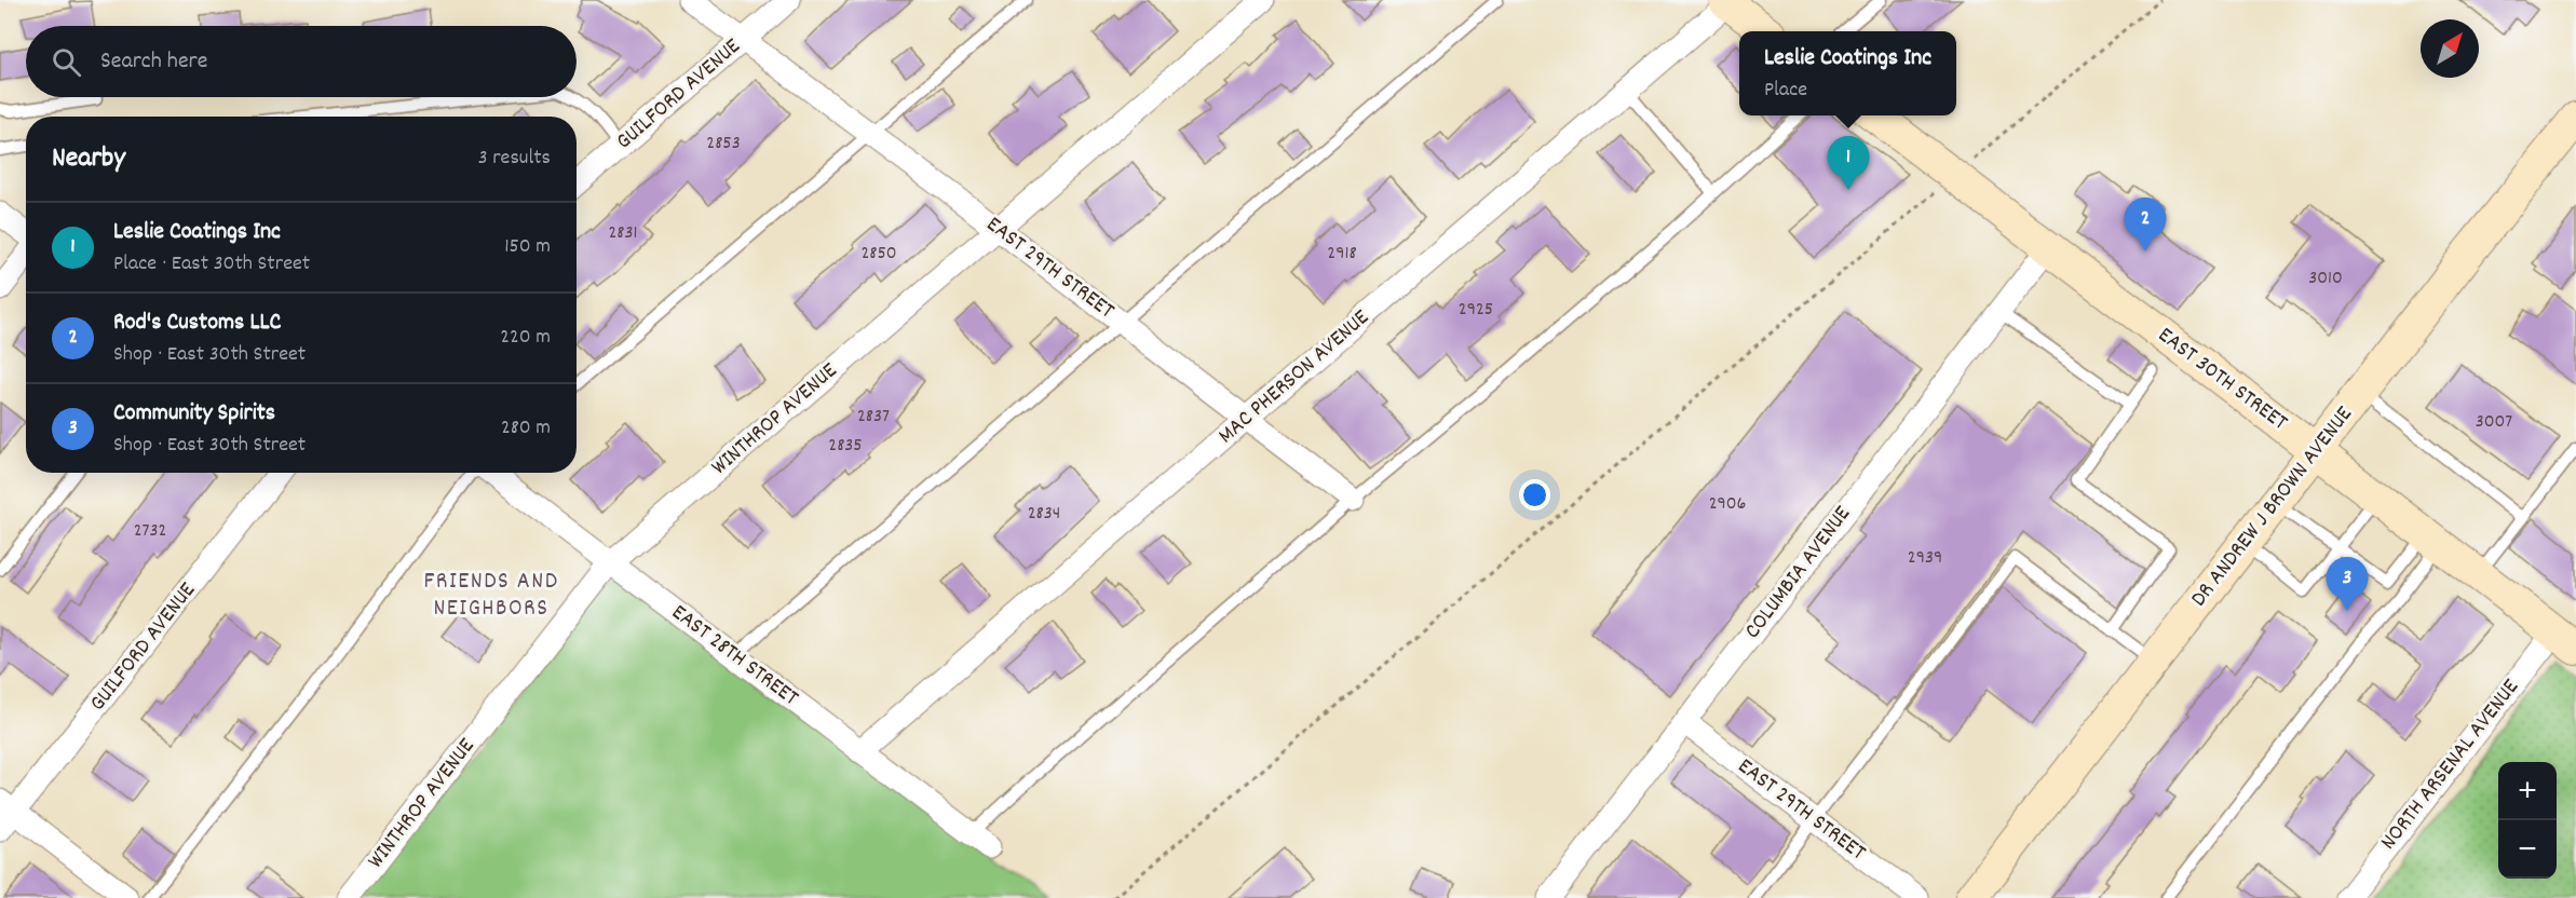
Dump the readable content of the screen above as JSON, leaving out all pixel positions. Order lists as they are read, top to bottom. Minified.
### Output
{"streets":{"main road":["EAST 30TH STREET","DR ANDREW J BROWN AVENUE"],"street":["GUILFORD AVENUE","EAST 29TH STREET","MAC PHERSON AVENUE","WINTHROP AVENUE","COLUMBIA AVENUE","EAST 28TH STREET","NORTH ARSENAL AVENUE"]},"crossings":[["GUILFORD AVENUE","EAST 29TH STREET"],["EAST 29TH STREET","MAC PHERSON AVENUE"],["EAST 29TH STREET","WINTHROP AVENUE"],["EAST 29TH STREET","COLUMBIA AVENUE"],["MAC PHERSON AVENUE","EAST 28TH STREET"],["EAST 30TH STREET","DR ANDREW J BROWN AVENUE"],["EAST 30TH STREET","COLUMBIA AVENUE"],["EAST 30TH STREET","NORTH ARSENAL AVENUE"],["WINTHROP AVENUE","EAST 28TH STREET"]],"districts":["FRIENDS AND NEIGHBORS"],"house_numbers":["2853","2831","2850","2918","3010","2925","2837","3007","2835","2906","2834","2732","2939"],"north":"top right","page":{"search":"Search here","popup":["Leslie Coatings Inc","Place"],"heading":["Nearby","3 results"],"pins":["1","2","3"],"list":[{"mark":"1","name":"Leslie Coatings Inc","note":"Place · East 30th Street","value":"150 m"},{"mark":"2","name":"Rod's Customs LLC","note":"Shop · East 30th Street","value":"220 m"},{"mark":"3","name":"Community Spirits","note":"Shop · East 30th Street","value":"280 m"}],"map_buttons":["+","−"]}}
